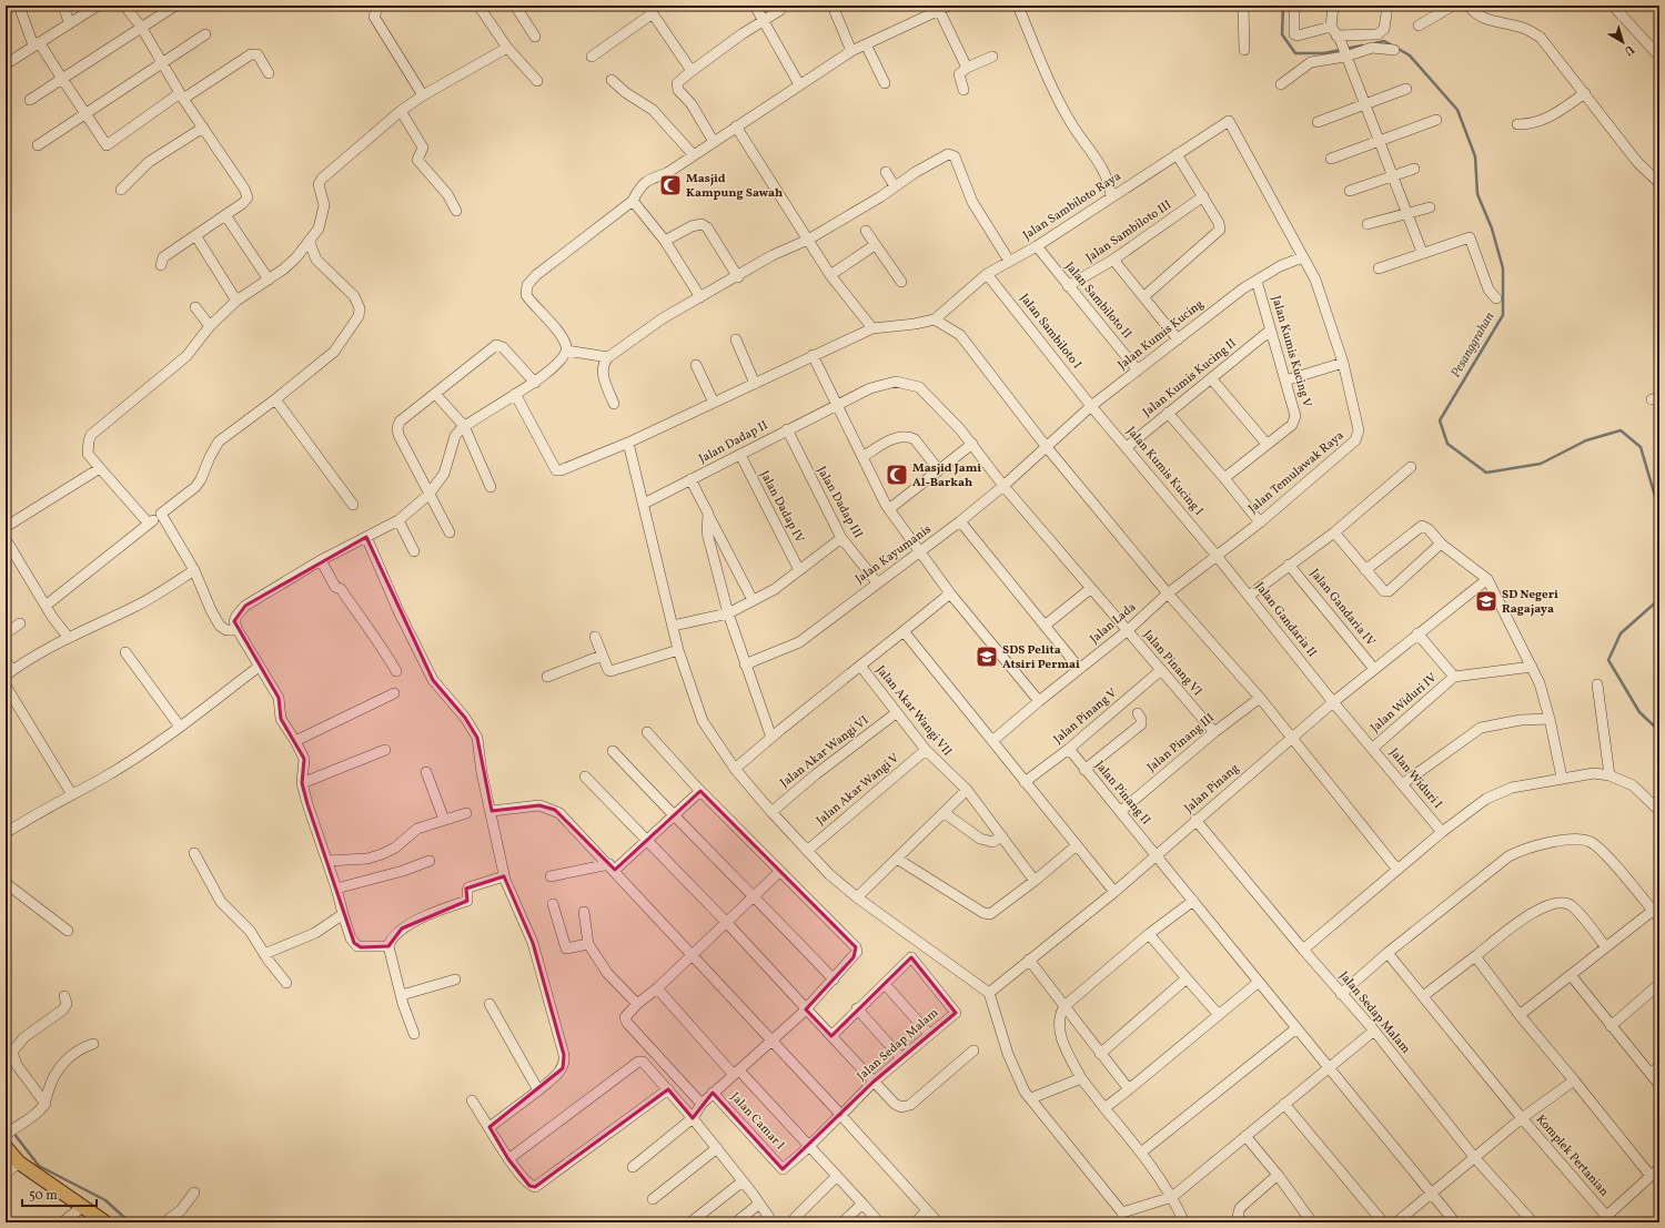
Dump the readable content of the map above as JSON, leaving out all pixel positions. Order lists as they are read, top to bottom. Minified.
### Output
{"streets":{"street":["Jalan Sambiloto Raya","Jalan Sambiloto III","Jalan Sambiloto II","Jalan Sambiloto I","Jalan Kumis Kucing","Jalan Kumis Kucing V","Jalan Kumis Kucing II","Jalan Dadap II","Jalan Kumis Kucing I","Jalan Temulawak Raya","Jalan Dadap III","Jalan Dadap IV","Jalan Kayumanis","Jalan Gandaria IV","Jalan Gandaria II","Jalan Lada","Jalan Pinang VI","Jalan Widuri IV","Jalan Akar Wangi VII","Jalan Pinang V","Jalan Pinang III","Jalan Akar Wangi VI","Jalan Widuri I","Jalan Pinang","Jalan Akar Wangi V","Jalan Pinang II","Jalan Sedap Malam","Jalan Camar I","Komplek Pertanian"]},"crossings":[["Jalan Sambiloto Raya","Jalan Sambiloto II"],["Jalan Sambiloto Raya","Jalan Sambiloto I"],["Jalan Sambiloto Raya","Jalan Temulawak Raya"],["Jalan Sambiloto III","Jalan Sambiloto II"],["Jalan Sambiloto II","Jalan Kumis Kucing"],["Jalan Sambiloto I","Jalan Kumis Kucing"],["Jalan Sambiloto I","Jalan Kumis Kucing I"],["Jalan Kumis Kucing","Jalan Kumis Kucing V"],["Jalan Kumis Kucing","Jalan Kumis Kucing I"],["Jalan Kumis Kucing","Jalan Temulawak Raya"],["Jalan Kumis Kucing","Jalan Kayumanis"],["Jalan Kumis Kucing V","Jalan Kumis Kucing II"],["Jalan Kumis Kucing II","Jalan Kumis Kucing I"],["Jalan Dadap II","Jalan Dadap III"],["Jalan Dadap II","Jalan Dadap IV"],["Jalan Dadap II","Jalan Kayumanis"],["Jalan Dadap II","Jalan Pinang VI"],["Jalan Kumis Kucing I","Jalan Temulawak Raya"],["Jalan Kumis Kucing I","Jalan Gandaria II"],["Jalan Temulawak Raya","Jalan Gandaria II"],["Jalan Temulawak Raya","Jalan Lada"],["Jalan Dadap III","Jalan Kayumanis"],["Jalan Kayumanis","Jalan Pinang VI"],["Jalan Gandaria IV","Jalan Pinang"],["Jalan Gandaria II","Jalan Widuri I"],["Jalan Gandaria II","Jalan Pinang"],["Jalan Lada","Jalan Pinang VI"],["Jalan Pinang VI","Jalan Pinang V"],["Jalan Pinang VI","Jalan Pinang III"],["Jalan Widuri IV","Jalan Widuri I"],["Jalan Akar Wangi VII","Jalan Akar Wangi VI"],["Jalan Akar Wangi VII","Jalan Akar Wangi V"],["Jalan Pinang V","Jalan Pinang II"],["Jalan Pinang III","Jalan Pinang II"],["Jalan Widuri I","Jalan Pinang"],["Jalan Pinang","Jalan Pinang II"],["Jalan Pinang","Jalan Sedap Malam"],["Jalan Pinang II","Komplek Pertanian"],["Jalan Sedap Malam","Jalan Camar I"],["Jalan Sedap Malam","Komplek Pertanian"]],"water":["Pesanggrahan"],"places":{"mosque":["Masjid Kampung Sawah","Masjid Jami Al-Barkah"],"school or university":["SD Negeri Ragajaya","SDS Pelita Atsiri Permai"]},"scale_bar":"50 m","north":"bottom right"}
